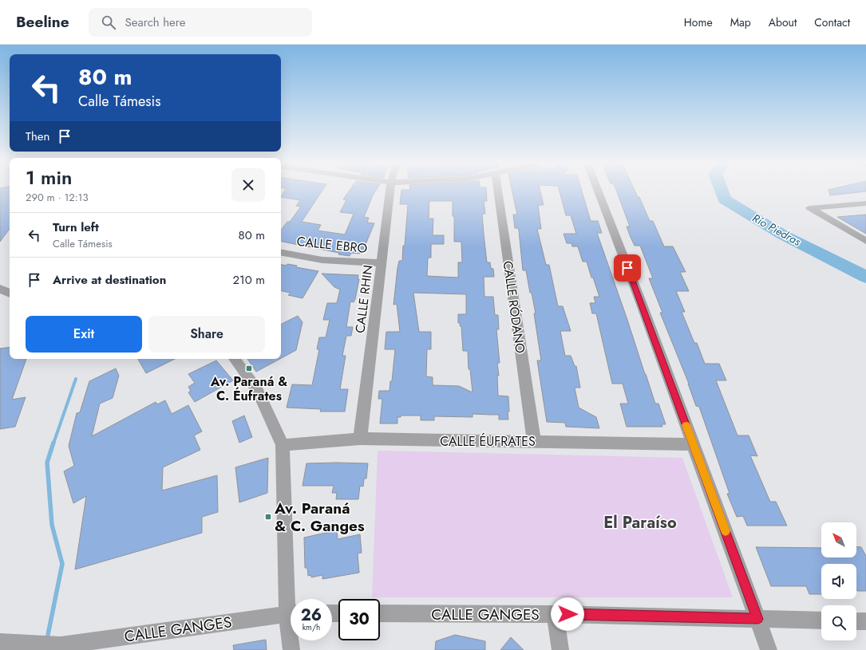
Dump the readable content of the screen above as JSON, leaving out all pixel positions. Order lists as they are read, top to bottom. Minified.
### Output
{"streets":{"street":["CALLE EBRO","CALLE RHIN","CALLE RÓDANO","CALLE ÉUFRATES","CALLE GANGES"]},"crossings":[["CALLE EBRO","CALLE RHIN"],["CALLE RHIN","CALLE ÉUFRATES"],["CALLE RÓDANO","CALLE ÉUFRATES"]],"districts":["El Paraíso"],"water":["Río Piedras"],"places":{"transit":["Av. Paraná & C. Éufrates","Av. Paraná & C. Ganges"]},"north":"top left","page":{"header":"Beeline","search":"Search here","nav":["Home","Map","About","Contact"],"turn":["80 m","Calle Támesis"],"then":"Then","heading":["1 min","290 m · 12:13"],"list":[{"name":"Turn left","note":"Calle Támesis","value":"80 m"},{"name":"Arrive at destination","value":"210 m"}],"buttons":["Exit","Share"],"speed":"26 km/h","limit":"30"}}
